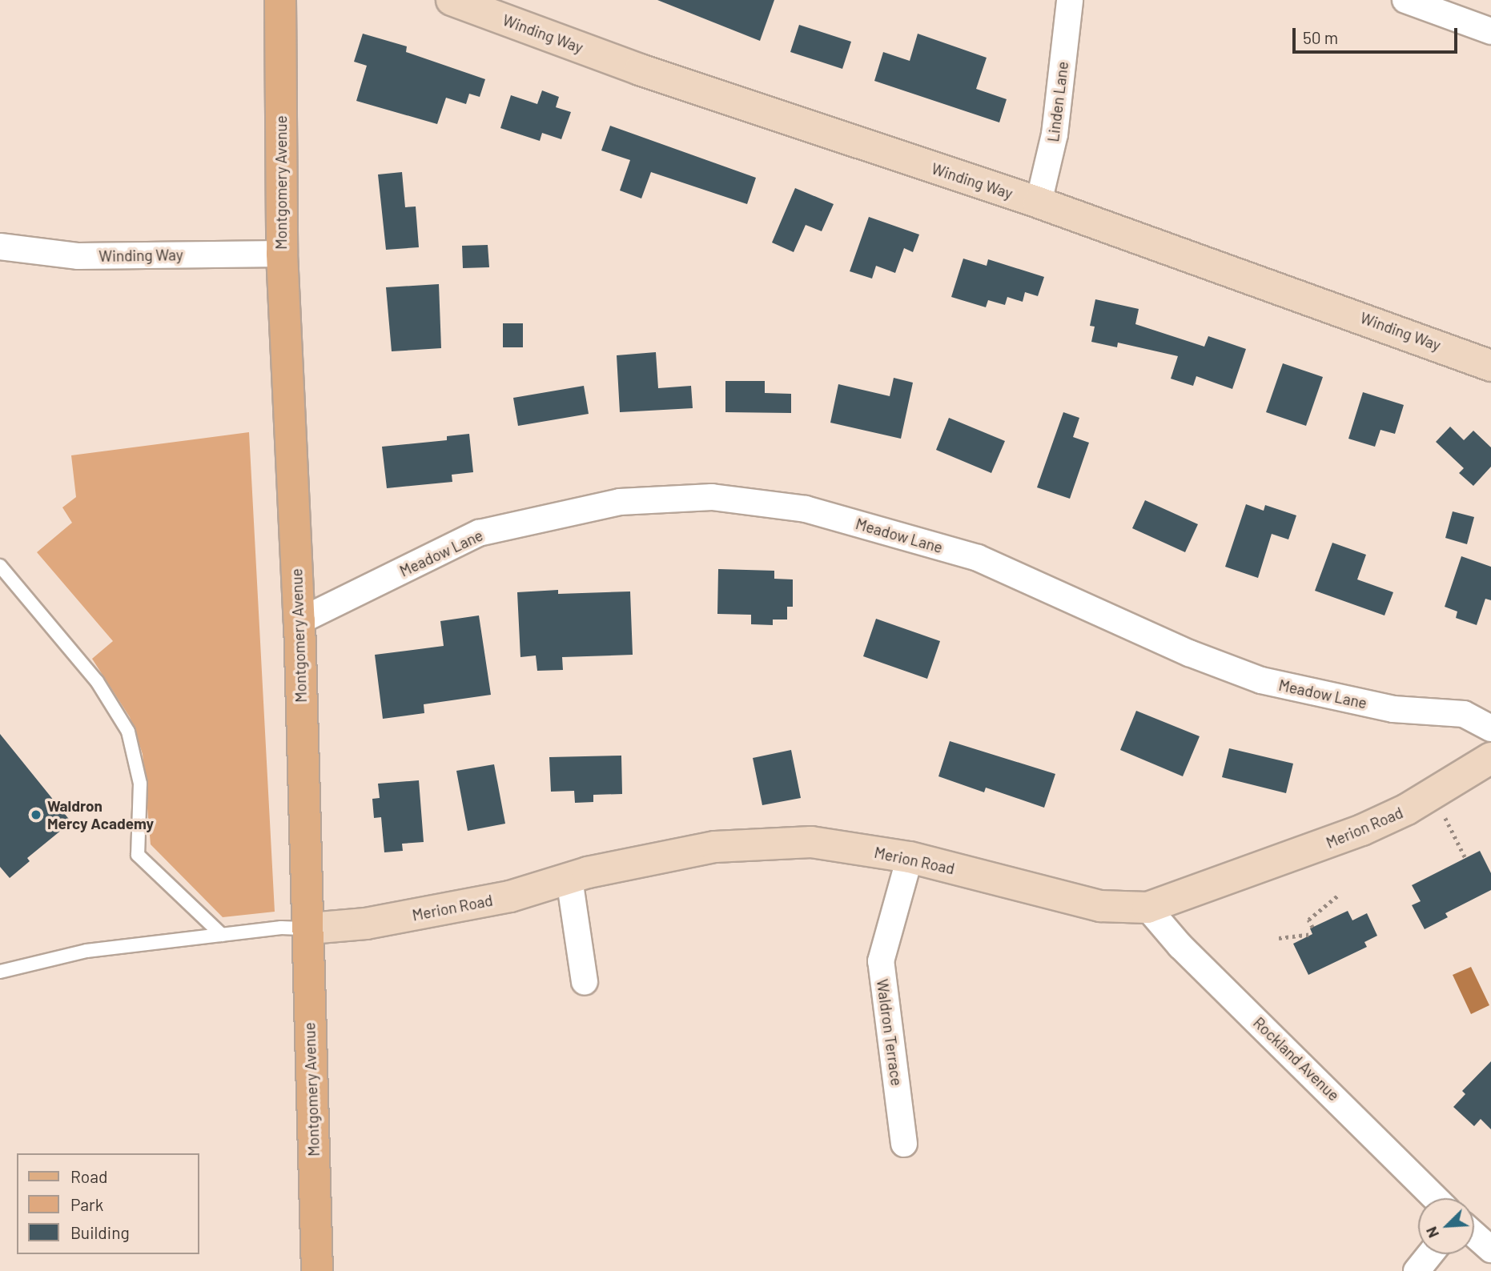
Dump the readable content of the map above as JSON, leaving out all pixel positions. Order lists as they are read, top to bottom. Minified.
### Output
{"streets":{"main road":["Montgomery Avenue"],"street":["Winding Way","Linden Lane","Meadow Lane","Merion Road","Waldron Terrace","Rockland Avenue"]},"crossings":[["Winding Way","Linden Lane"],["Winding Way","Montgomery Avenue"],["Montgomery Avenue","Meadow Lane"],["Montgomery Avenue","Merion Road"],["Merion Road","Waldron Terrace"],["Merion Road","Rockland Avenue"]],"places":["Waldron Mercy Academy"],"legend":["Road","Park","Building"],"scale_bar":"50 m","north":"bottom left"}
